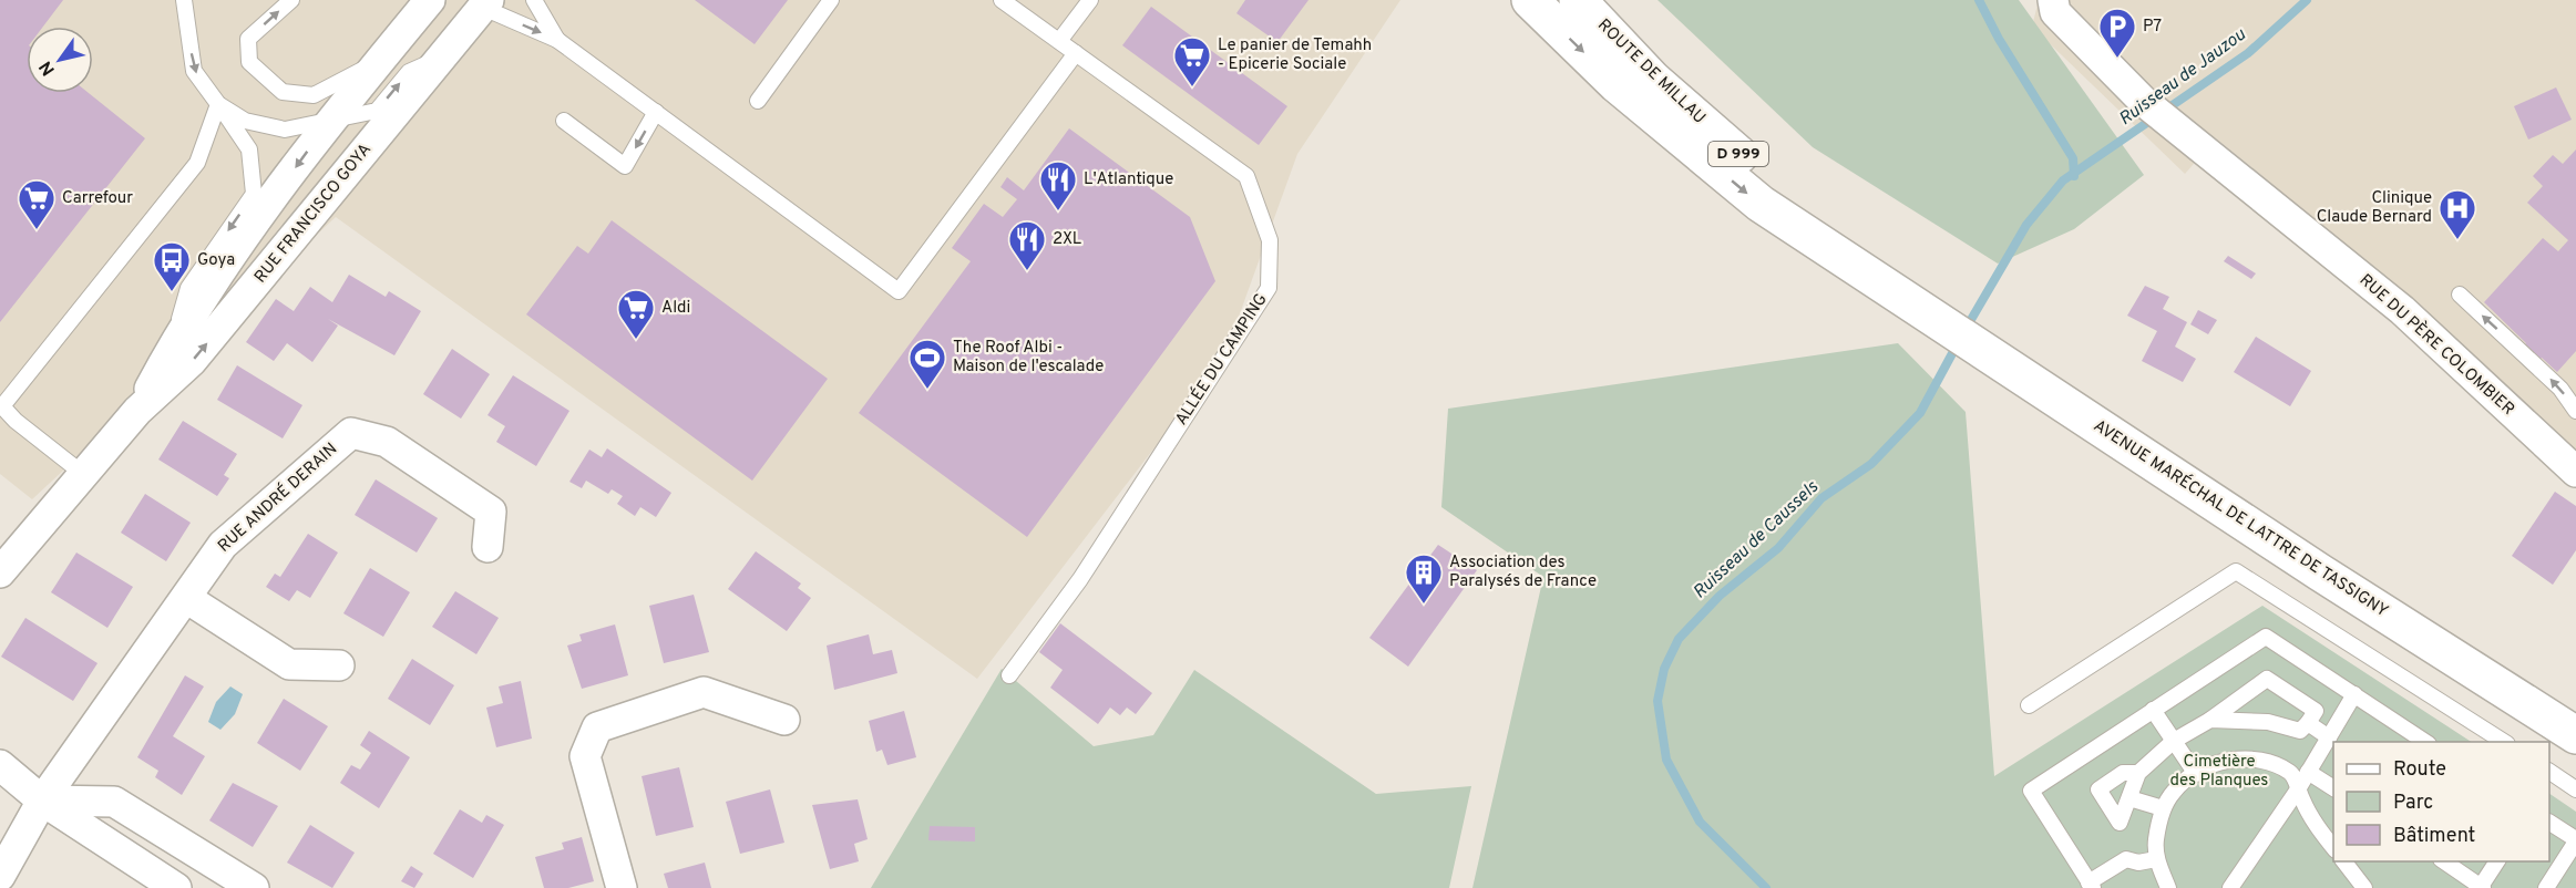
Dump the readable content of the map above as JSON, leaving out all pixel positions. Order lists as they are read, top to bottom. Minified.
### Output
{"streets":{"main road":["ROUTE DE MILLAU","D 999","AVENUE MARÉCHAL DE LATTRE DE TASSIGNY"],"street":["RUE FRANCISCO GOYA","RUE DU PÈRE COLOMBIER","RUE ANDRÉ DERAIN"],"lane":["ALLÉE DU CAMPING"]},"crossings":[["ROUTE DE MILLAU","AVENUE MARÉCHAL DE LATTRE DE TASSIGNY"],["RUE FRANCISCO GOYA","ALLÉE DU CAMPING"]],"water":["Ruisseau de Jauzou","Ruisseau de Caussels"],"parks":["Cimetière des Planques"],"places":{"parking":["P7"],"supermarket":["Le panier de Temahh - Epicerie Sociale","Carrefour","Aldi"],"restaurant":["L'Atlantique","2XL"],"hospital":["Clinique Claude Bernard"],"bus stop":["Goya"],"sports":["The Roof Albi - Maison de l'escalade"],"building":["Association des Paralysés de France"]},"legend":["Route","Parc","Bâtiment"],"north":"bottom left"}
